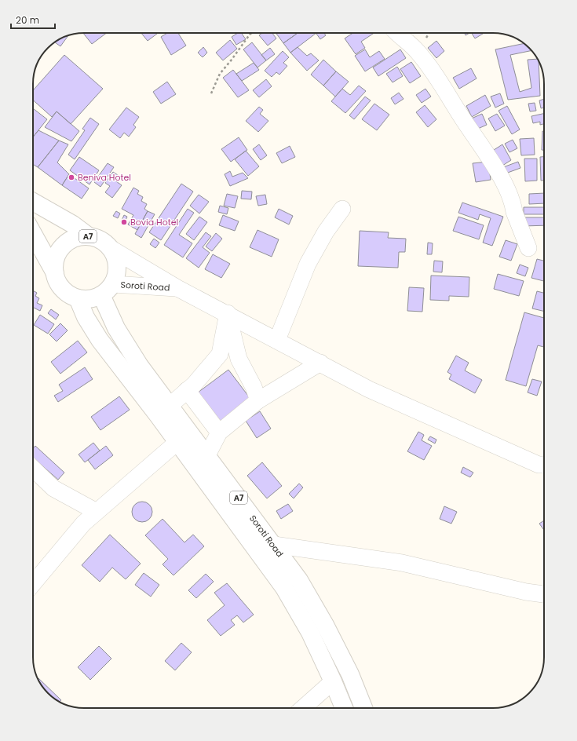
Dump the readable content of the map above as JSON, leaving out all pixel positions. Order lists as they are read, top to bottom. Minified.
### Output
{"streets":{"main road":["A7","Soroti Road"]},"crossings":[["A7","Soroti Road"]],"places":["Beniva Hotel","Bovia Hotel"],"scale_bar":"20 m"}
